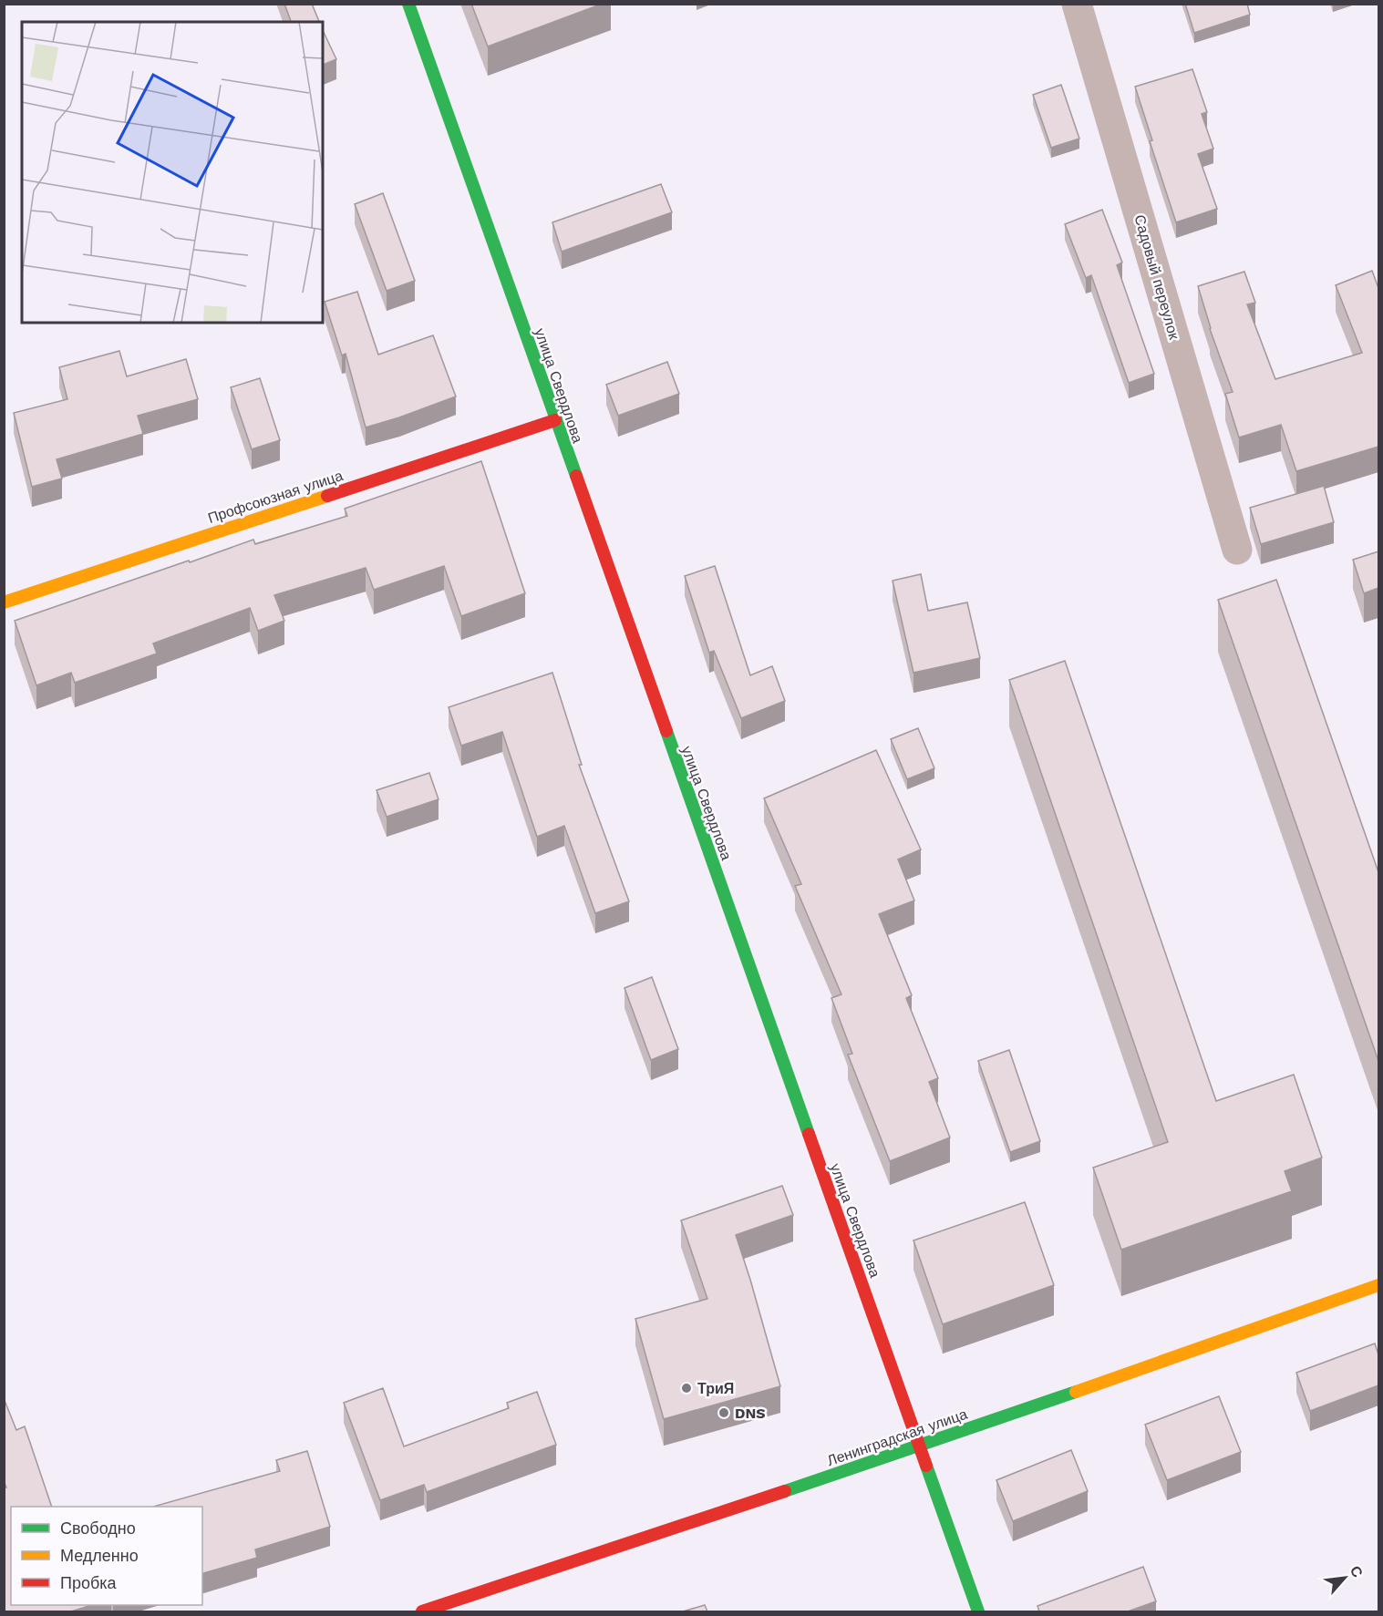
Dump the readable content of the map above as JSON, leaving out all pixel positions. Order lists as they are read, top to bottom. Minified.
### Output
{"streets":{"street":["Садовый переулок","улица Свердлова","Профсоюзная улица","Ленинградская улица"]},"crossings":[["улица Свердлова","Профсоюзная улица"],["улица Свердлова","Ленинградская улица"]],"places":["ТриЯ","DNS"],"legend":["Свободно","Медленно","Пробка"],"north":"top right"}
